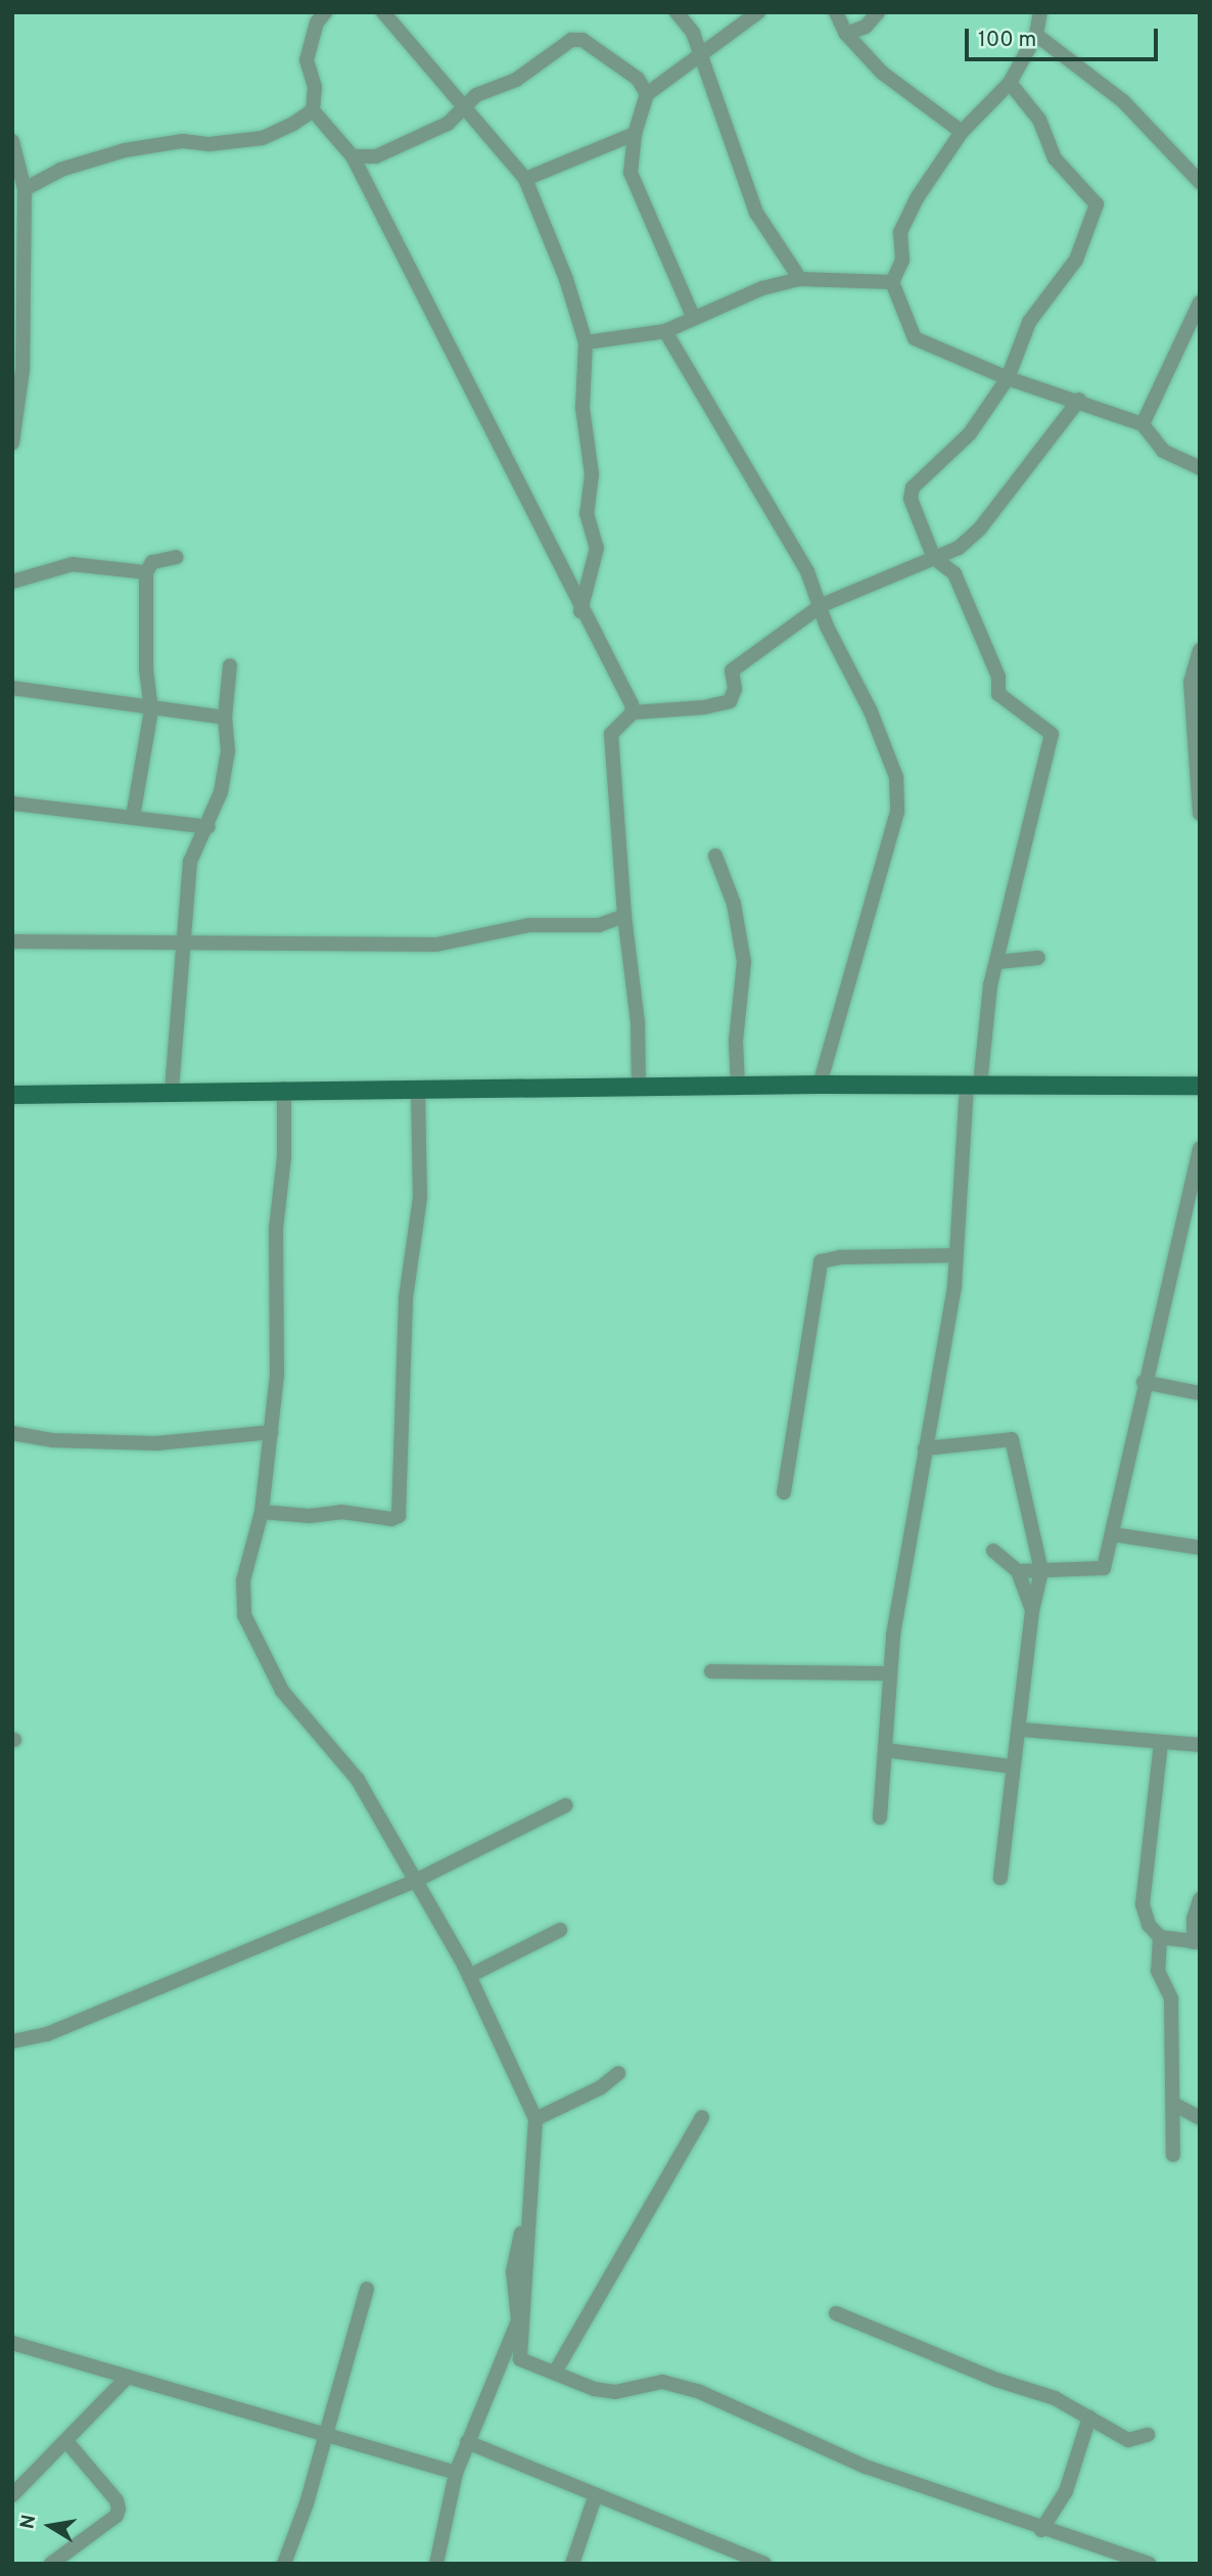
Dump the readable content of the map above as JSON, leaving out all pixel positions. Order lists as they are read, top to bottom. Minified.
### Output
{"scale_bar":"100 m","north":"left"}
